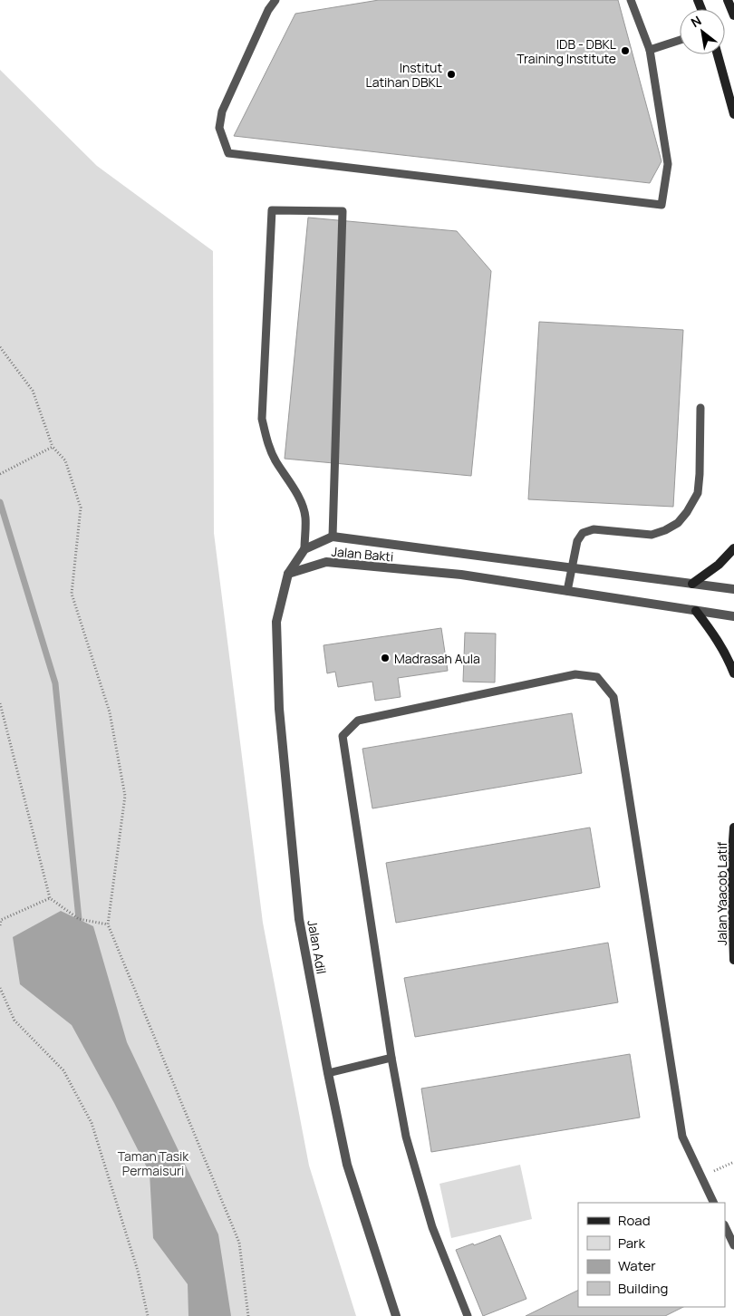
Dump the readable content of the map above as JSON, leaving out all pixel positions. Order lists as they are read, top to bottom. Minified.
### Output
{"streets":{"street":["Jalan Bakti","Jalan Yaacob Latif","Jalan Adil"]},"crossings":[["Jalan Bakti","Jalan Adil"]],"parks":["Taman Tasik Permaisuri"],"places":["IDB - DBKL Training Institute","Institut Latihan DBKL","Madrasah Aula"],"legend":["Road","Park","Water","Building"],"north":"top left"}
